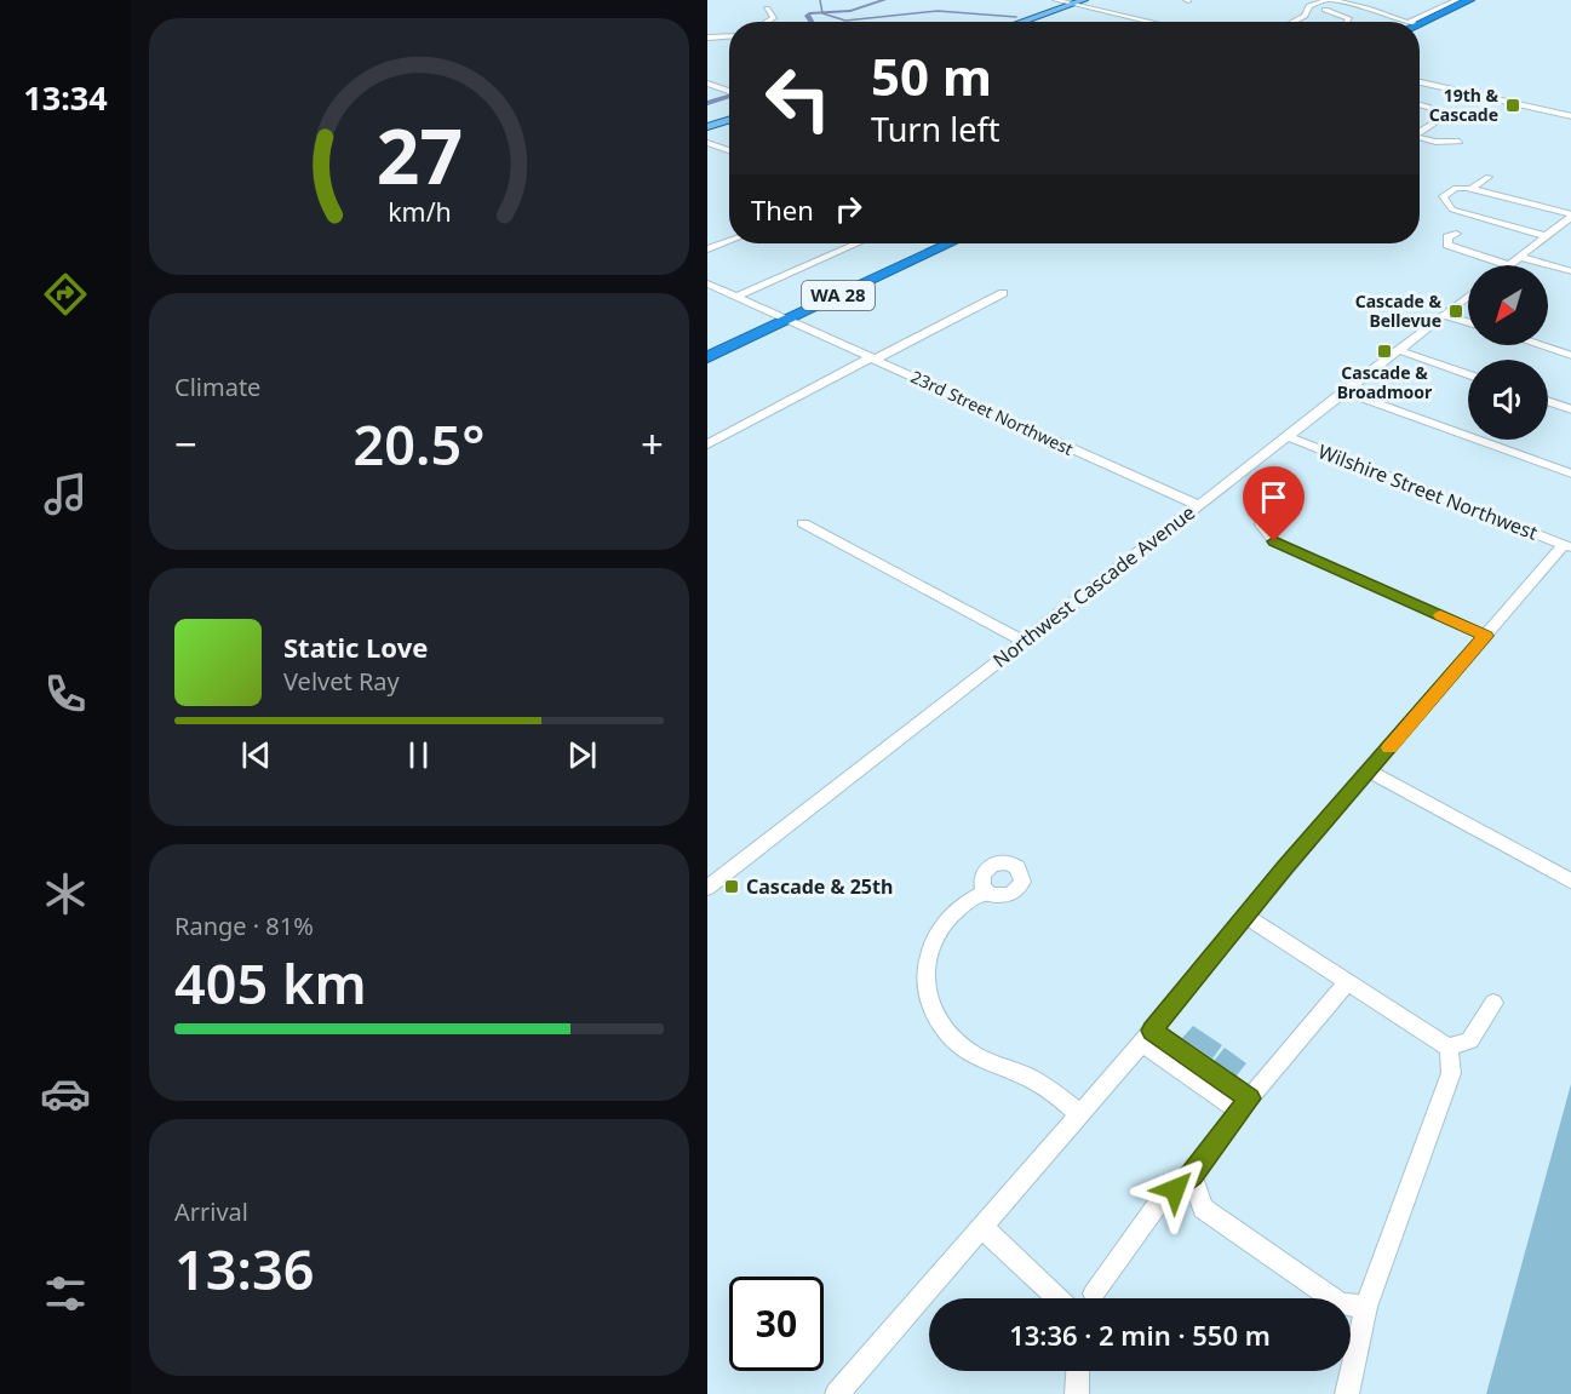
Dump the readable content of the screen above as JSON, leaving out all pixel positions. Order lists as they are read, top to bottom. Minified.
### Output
{"streets":{"highway":["WA 28"],"street":["23rd Street Northwest","Wilshire Street Northwest","Northwest Cascade Avenue"]},"crossings":[["WA 28","23rd Street Northwest"],["23rd Street Northwest","Northwest Cascade Avenue"],["Wilshire Street Northwest","Northwest Cascade Avenue"]],"places":{"transit":["19th & Cascade","Cascade & Bellevue","Cascade & Broadmoor","Cascade & 25th"]},"north":"bottom left","page":{"tabs":"13:34","turn":["50 m","Turn left"],"then":"Then","tile":["Climate",["Range · 81%","405 km"],["Arrival","13:36"]],"heat":["−","20.5°","+"],"song":["Static Love","Velvet Ray"],"limit":"30","trip":"13:36 · 2 min · 550 m","gauge":["27","km/h"]}}
